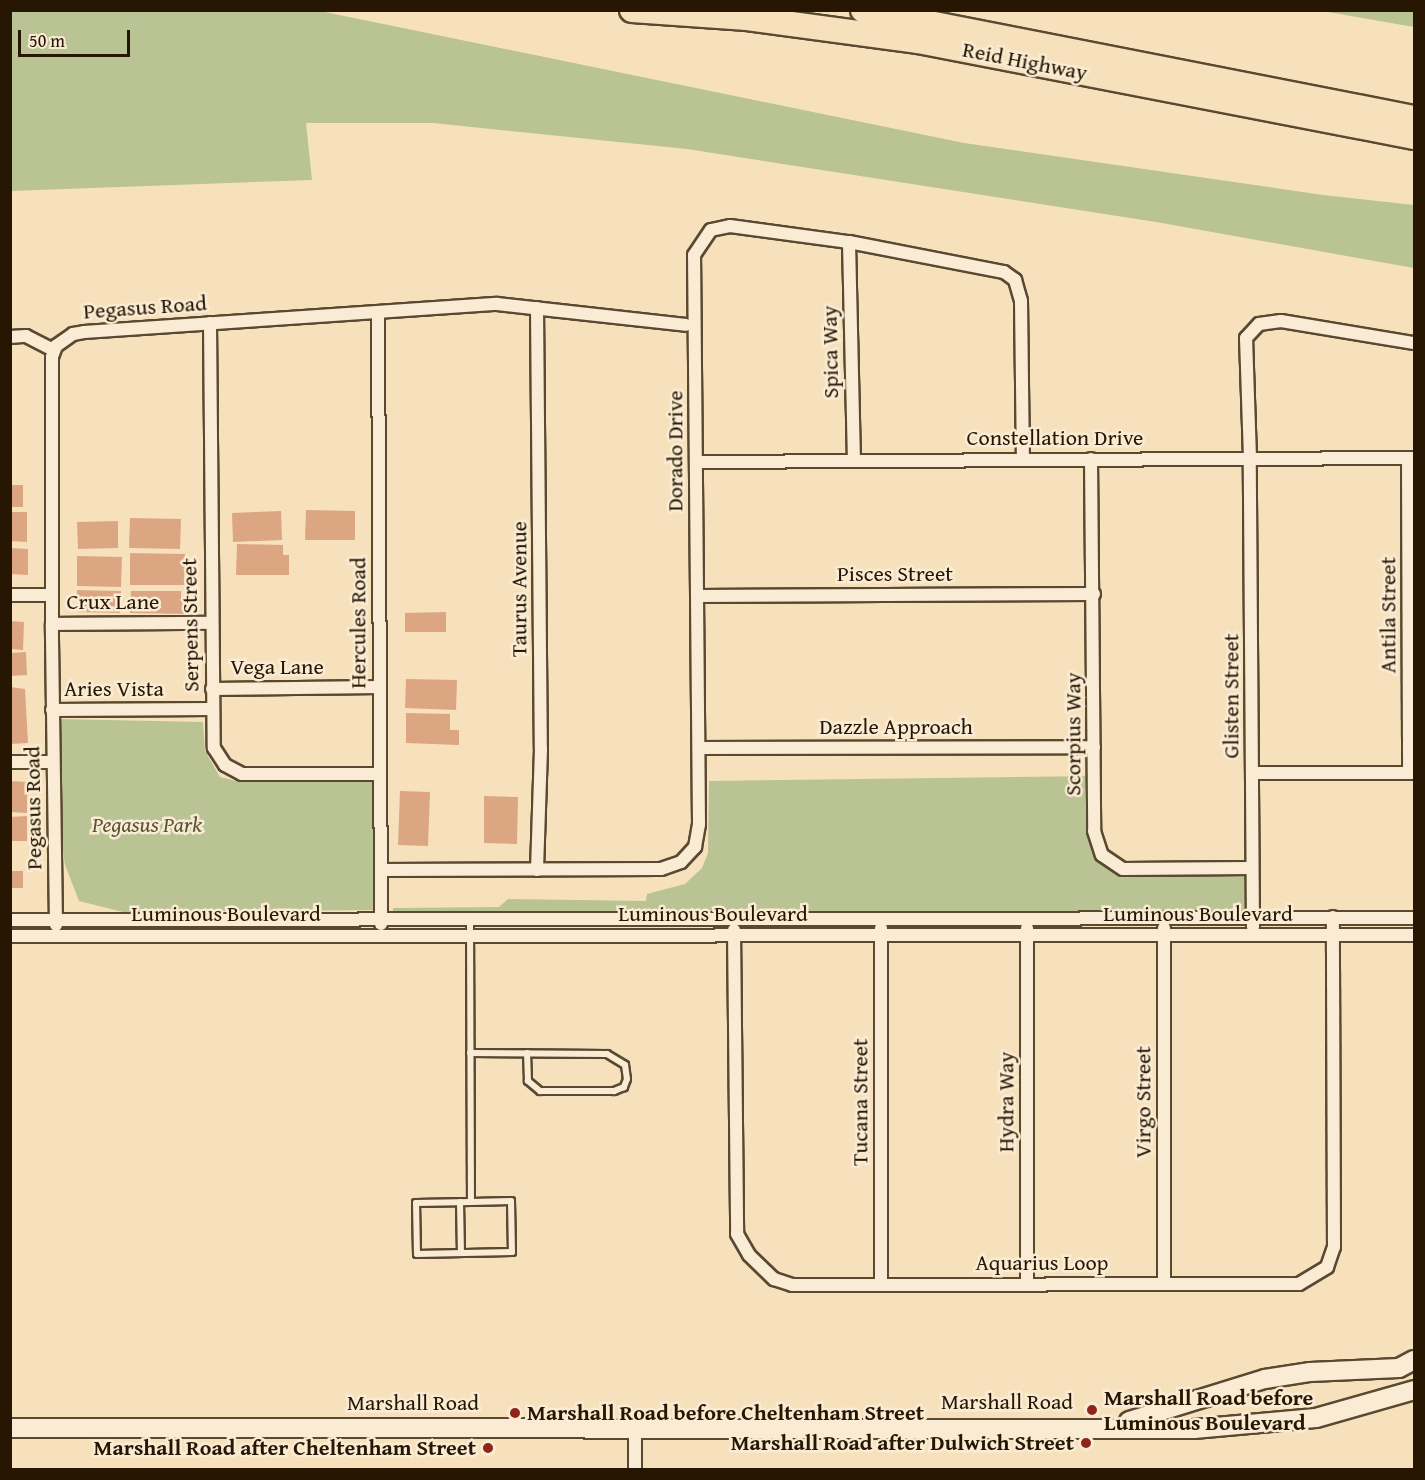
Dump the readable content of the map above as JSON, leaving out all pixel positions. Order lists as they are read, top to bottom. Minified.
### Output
{"streets":{"highway":["Reid Highway"],"main road":["Marshall Road"],"street":["Pegasus Road","Spica Way","Constellation Drive","Dorado Drive","Pisces Street","Taurus Avenue","Crux Lane","Antila Street","Hercules Road","Serpens Street","Vega Lane","Aries Vista","Glisten Street","Dazzle Approach","Scorpius Way","Luminous Boulevard","Tucana Street","Hydra Way","Virgo Street","Aquarius Loop"]},"crossings":[["Pegasus Road","Taurus Avenue"],["Pegasus Road","Crux Lane"],["Pegasus Road","Hercules Road"],["Pegasus Road","Serpens Street"],["Pegasus Road","Aries Vista"],["Pegasus Road","Luminous Boulevard"],["Spica Way","Constellation Drive"],["Spica Way","Dorado Drive"],["Constellation Drive","Dorado Drive"],["Constellation Drive","Antila Street"],["Constellation Drive","Glisten Street"],["Constellation Drive","Scorpius Way"],["Dorado Drive","Pisces Street"],["Dorado Drive","Taurus Avenue"],["Dorado Drive","Hercules Road"],["Dorado Drive","Dazzle Approach"],["Pisces Street","Scorpius Way"],["Crux Lane","Serpens Street"],["Hercules Road","Serpens Street"],["Hercules Road","Vega Lane"],["Hercules Road","Luminous Boulevard"],["Serpens Street","Vega Lane"],["Serpens Street","Aries Vista"],["Glisten Street","Scorpius Way"],["Glisten Street","Luminous Boulevard"],["Dazzle Approach","Scorpius Way"],["Luminous Boulevard","Tucana Street"],["Luminous Boulevard","Hydra Way"],["Luminous Boulevard","Virgo Street"],["Luminous Boulevard","Aquarius Loop"],["Tucana Street","Aquarius Loop"],["Hydra Way","Aquarius Loop"],["Virgo Street","Aquarius Loop"]],"parks":["Pegasus Park"],"places":["Marshall Road before Luminous Boulevard","Marshall Road before Cheltenham Street","Marshall Road after Dulwich Street","Marshall Road after Cheltenham Street"],"scale_bar":"50 m"}
